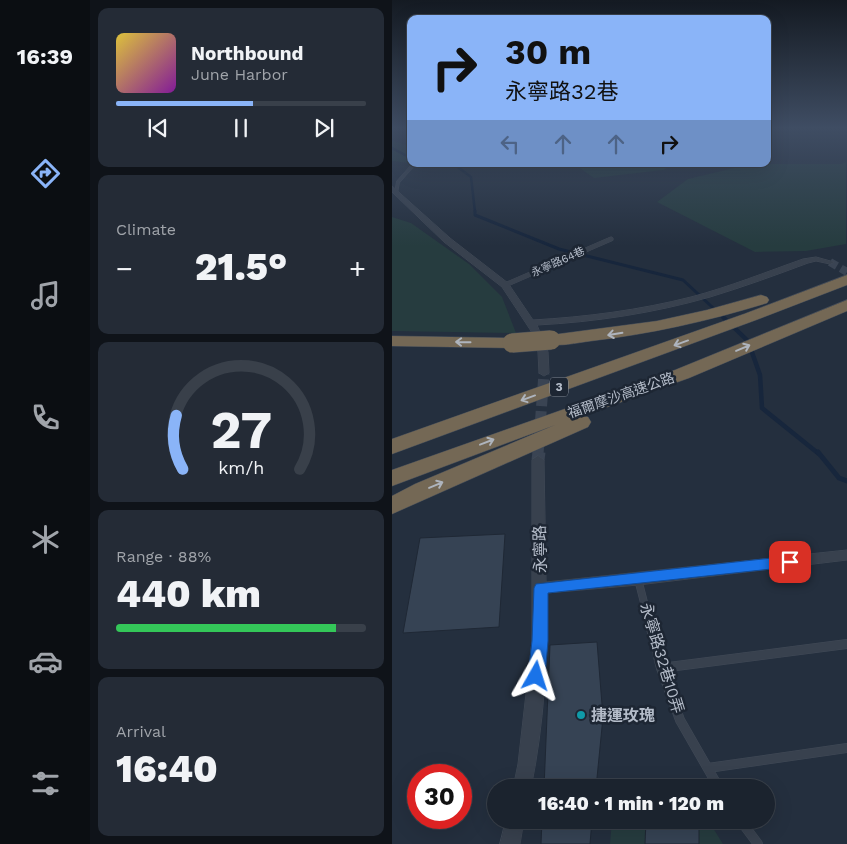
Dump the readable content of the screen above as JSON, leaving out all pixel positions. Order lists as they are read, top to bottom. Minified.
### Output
{"streets":{"highway":["3","福爾摩沙高速公路"],"street":["永寧路"],"lane":["永寧路64巷","永寧路32巷10弄"]},"places":["捷運玫瑰"],"page":{"tabs":"16:39","turn":["30 m","永寧路32巷"],"song":["Northbound","June Harbor"],"tile":["Climate",["Range · 88%","440 km"],["Arrival","16:40"]],"heat":["−","21.5°","+"],"limit":"30","trip":"16:40 · 1 min · 120 m","gauge":["27","km/h"]}}
